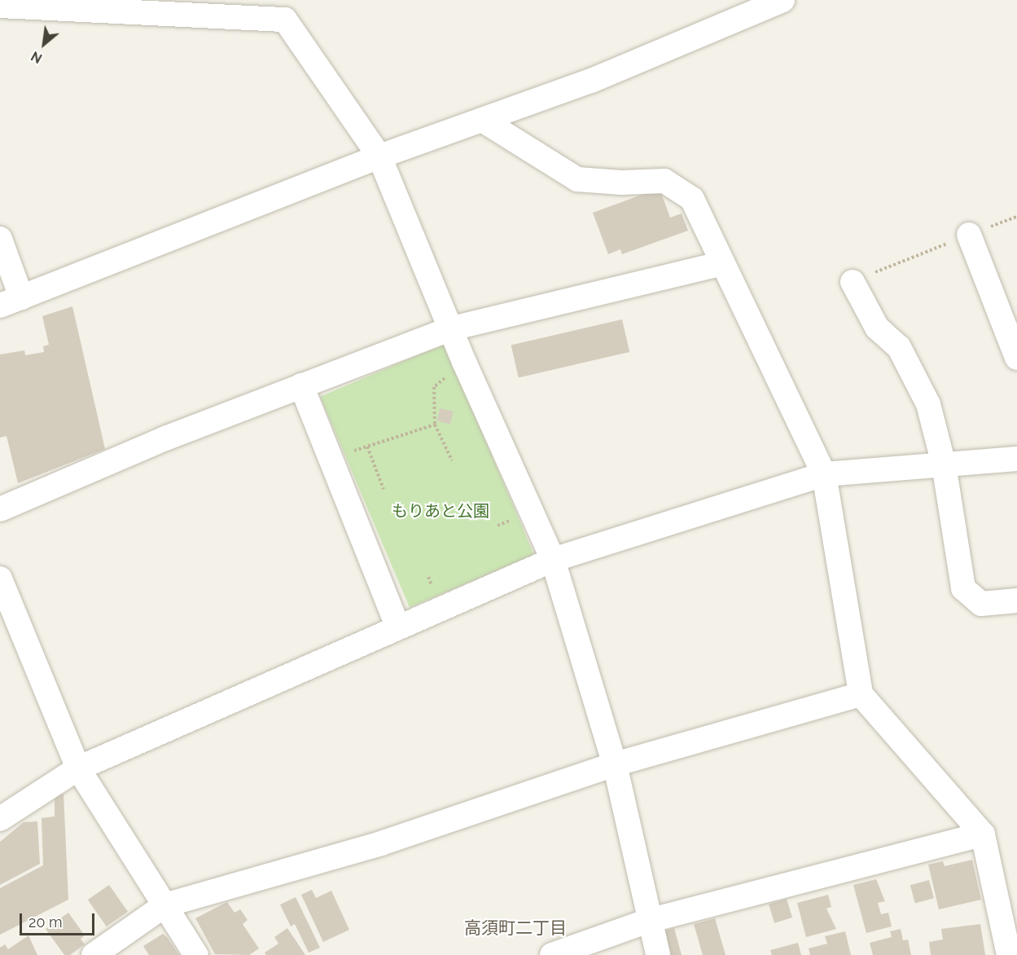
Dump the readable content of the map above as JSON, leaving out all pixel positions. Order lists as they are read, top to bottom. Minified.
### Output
{"districts":["高須町二丁目"],"parks":["もりあと公園"],"scale_bar":"20 m","north":"bottom left"}
